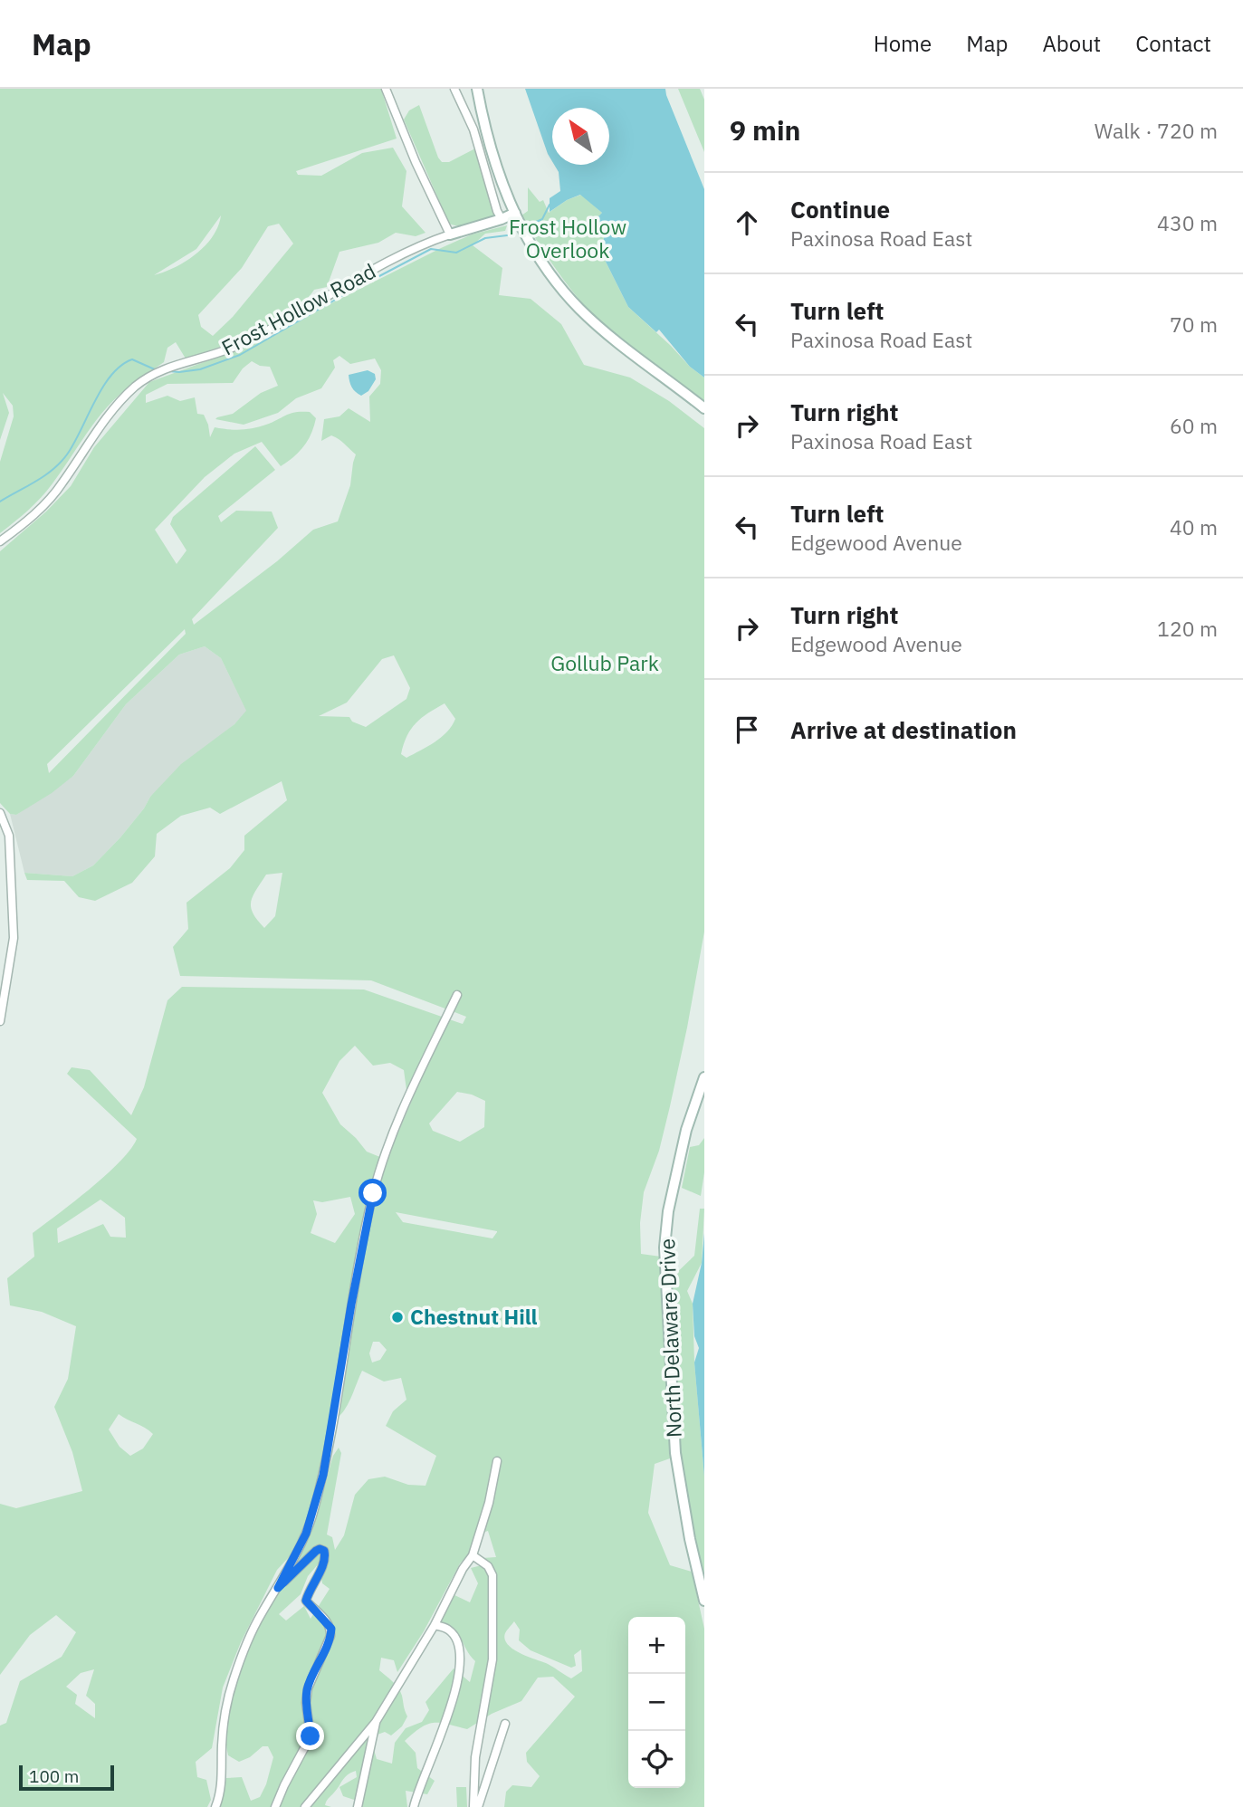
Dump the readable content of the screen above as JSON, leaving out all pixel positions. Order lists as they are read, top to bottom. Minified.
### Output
{"streets":{"main road":["Frost Hollow Road","North Delaware Drive"]},"parks":["Frost Hollow Overlook","Gollub Park"],"places":["Chestnut Hill"],"scale_bar":"100 m","north":"top left","page":{"header":"Map","nav":["Home","Map","About","Contact"],"heading":["9 min","Walk · 720 m"],"list":[["Continue","Paxinosa Road East","430 m"],["Turn left","Paxinosa Road East","70 m"],["Turn right","Paxinosa Road East","60 m"],["Turn left","Edgewood Avenue","40 m"],["Turn right","Edgewood Avenue","120 m"],"Arrive at destination"],"map_buttons":["+","−"],"scale":"100 m"}}
